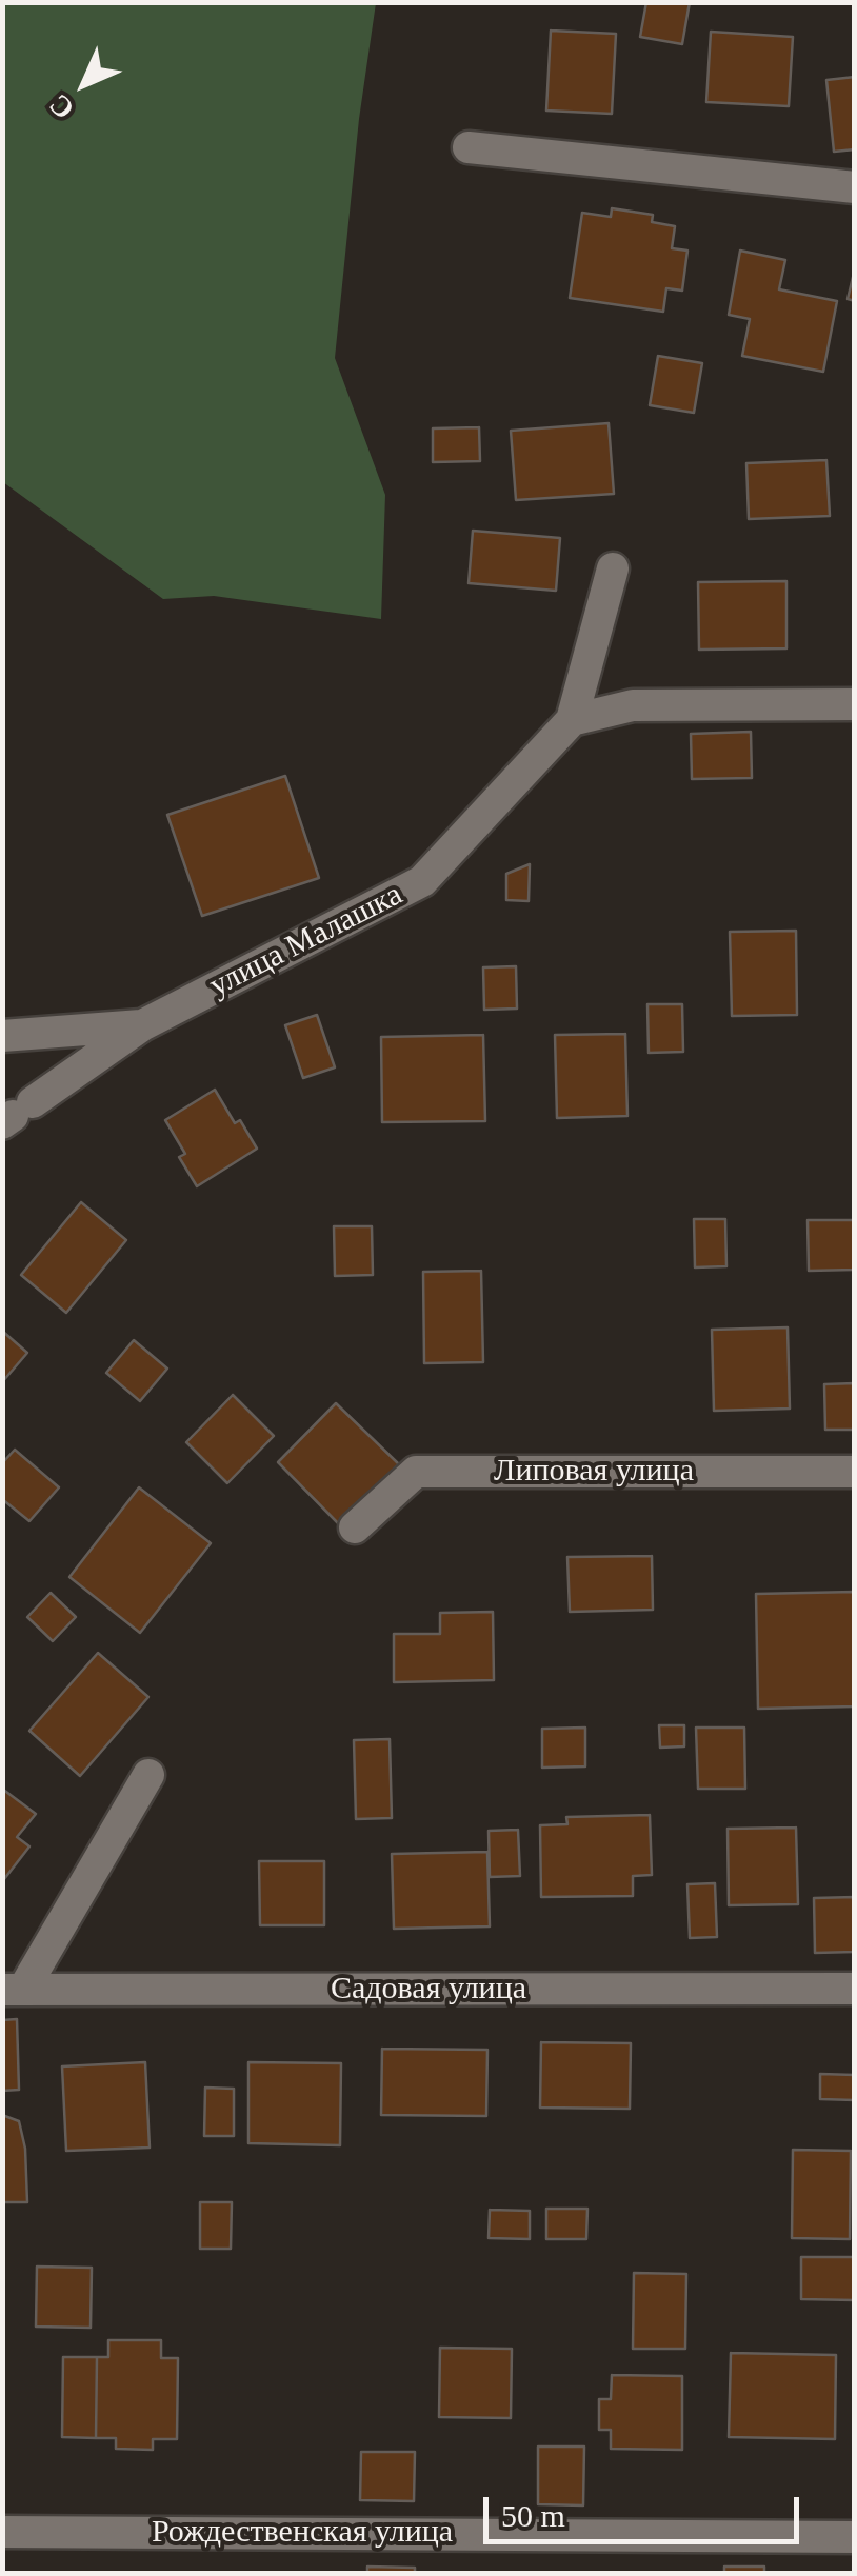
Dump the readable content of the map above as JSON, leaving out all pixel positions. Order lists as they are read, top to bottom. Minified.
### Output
{"streets":{"street":["улица Малашка","Липовая улица","Садовая улица","Рождественская улица"]},"scale_bar":"50 m","north":"bottom left"}
